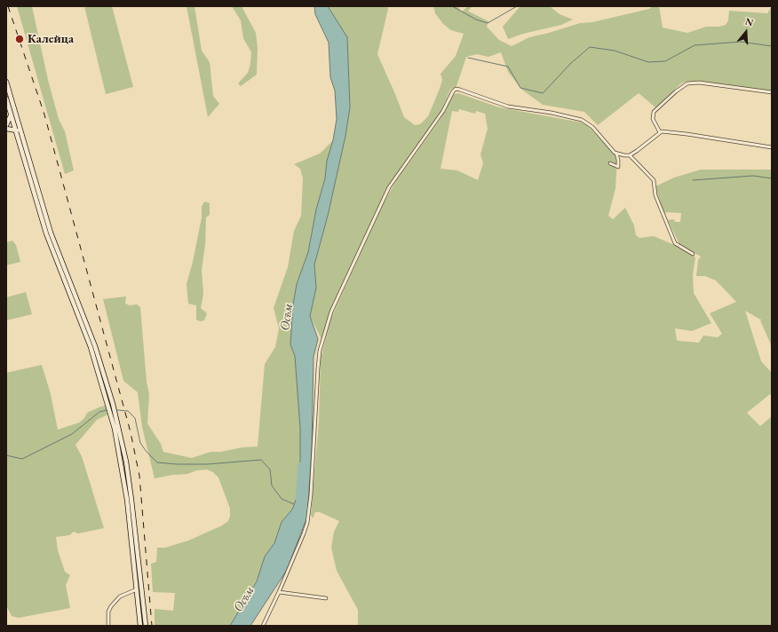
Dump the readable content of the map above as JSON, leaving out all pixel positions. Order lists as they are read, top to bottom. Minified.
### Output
{"water":["Осъм"],"places":["Калейца"],"north":"top"}
